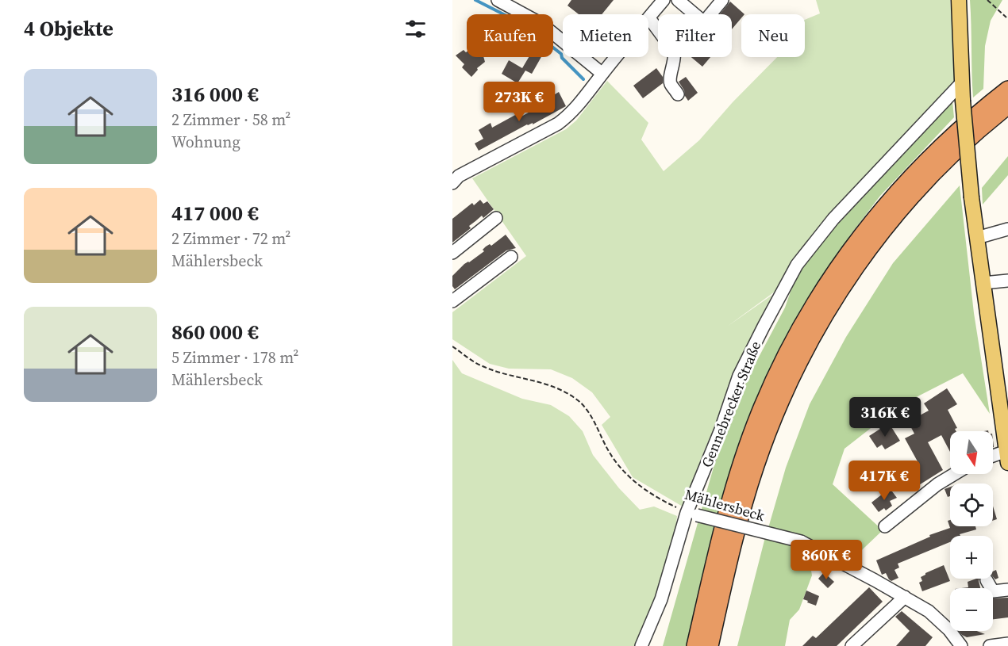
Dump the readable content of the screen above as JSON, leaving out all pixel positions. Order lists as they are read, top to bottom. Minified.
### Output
{"streets":{"street":["Gennebrecker Straße","Mählersbeck"]},"crossings":[["Gennebrecker Straße","Mählersbeck"]],"north":"bottom","page":{"heading":"4 Objekte","chip":["Kaufen","Mieten","Filter","Neu"],"list":[{"name":"316 000 €","note":"2 Zimmer · 58 m² · Wohnung"},{"name":"417 000 €","note":"2 Zimmer · 72 m² · Mählersbeck"},{"name":"860 000 €","note":"5 Zimmer · 178 m² · Mählersbeck"}],"price":["273K €","316K €","417K €","860K €"],"map_buttons":["+","−"]}}
